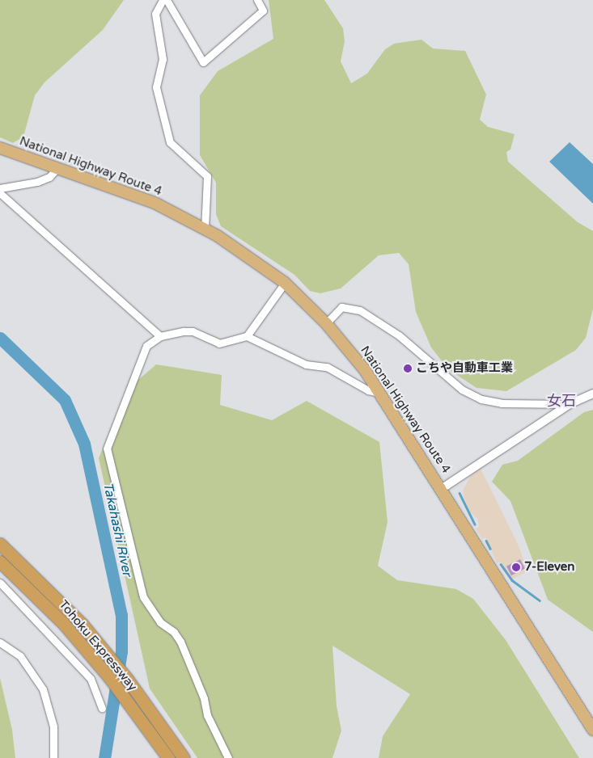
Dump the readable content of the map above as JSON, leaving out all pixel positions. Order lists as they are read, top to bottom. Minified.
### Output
{"streets":{"highway":["National Highway Route 4","Tohoku Expressway"]},"districts":["女石"],"water":["Takahashi River"],"places":["こちや自動車工業","7-Eleven"]}
